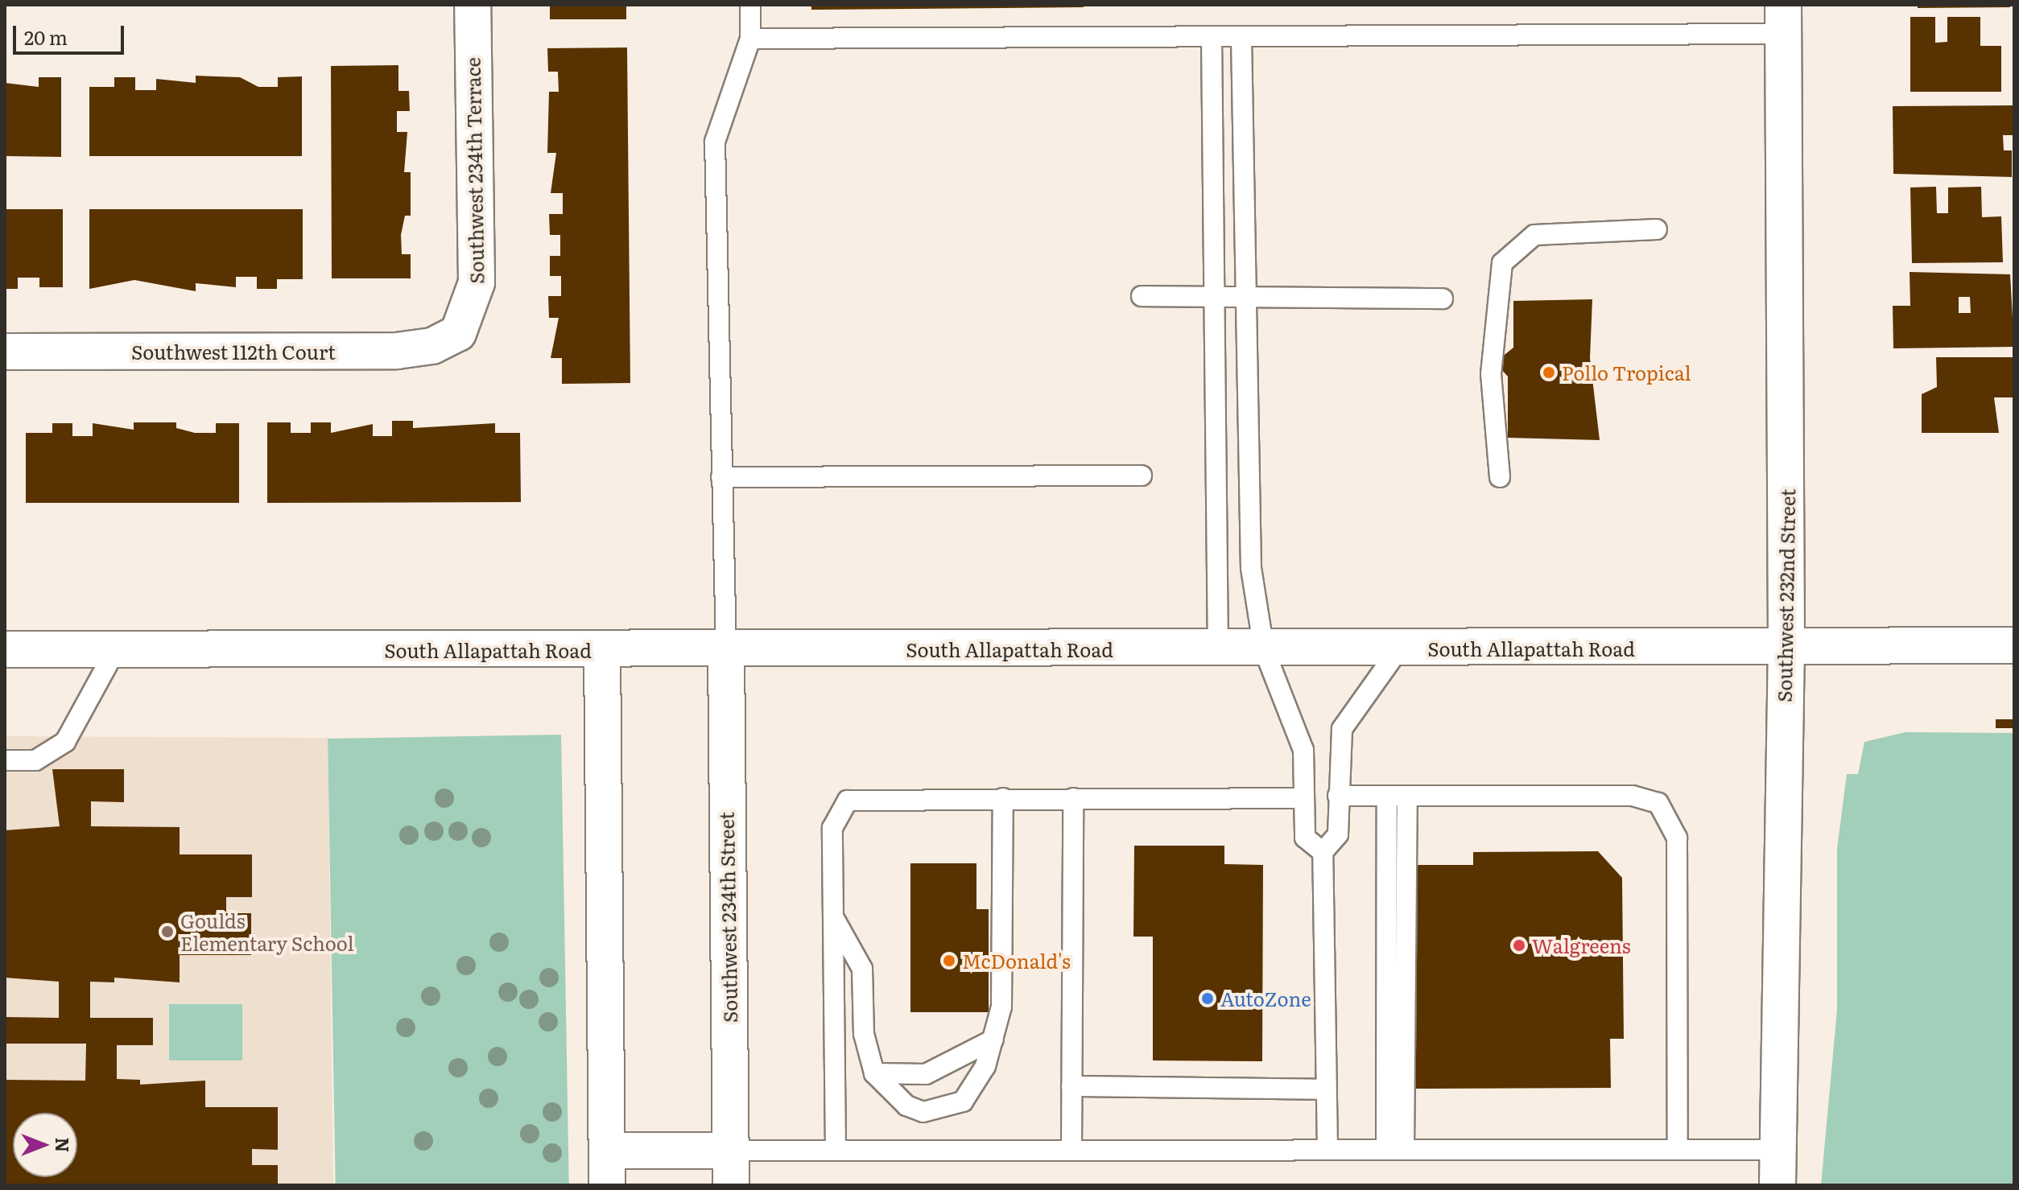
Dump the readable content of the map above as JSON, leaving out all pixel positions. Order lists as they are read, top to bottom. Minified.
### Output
{"streets":{"street":["Southwest 234th Terrace","Southwest 112th Court","Southwest 232nd Street","South Allapattah Road","Southwest 234th Street"]},"crossings":[["Southwest 234th Terrace","Southwest 112th Court"],["Southwest 232nd Street","South Allapattah Road"],["South Allapattah Road","Southwest 234th Street"]],"places":["Pollo Tropical","Goulds Elementary School","Walgreens","McDonald's","AutoZone"],"scale_bar":"20 m","north":"right"}
